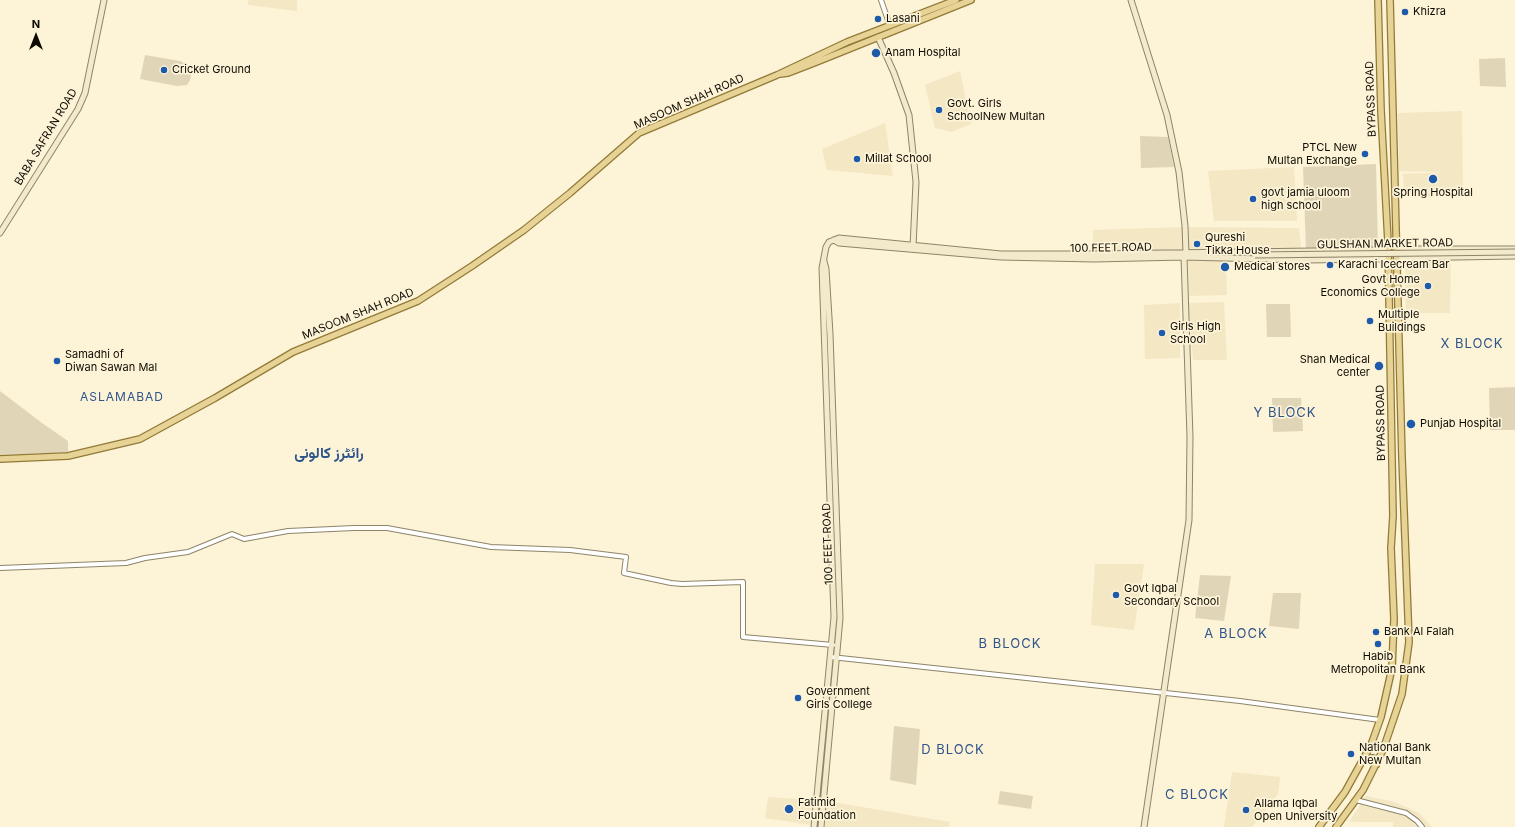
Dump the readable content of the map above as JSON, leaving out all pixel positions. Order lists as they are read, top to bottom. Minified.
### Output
{"streets":{"main road":["BYPASS ROAD","MASOOM SHAH ROAD","BABA SAFRAN ROAD","GULSHAN MARKET ROAD","100 FEET ROAD"]},"crossings":[["BYPASS ROAD","100 FEET ROAD"],["GULSHAN MARKET ROAD","100 FEET ROAD"]],"districts":["X BLOCK","ASLAMABAD","Y BLOCK","رائٹرز کالونی","A BLOCK","B BLOCK","D BLOCK","C BLOCK"],"places":["Khizra","Lasani","Anam Hospital","Cricket Ground","Govt. Girls SchoolNew Multan","PTCL New Multan Exchange","Millat School","Spring Hospital","govt jamia uloom high school","Qureshi Tikka House","Karachi Icecream Bar","Medical stores","Govt Home Economics College","Multiple Buildings","Girls High School","Samadhi of Diwan Sawan Mal","Shan Medical center","Punjab Hospital","Govt Iqbal Secondary School","Bank Al Falah","Habib Metropolitan Bank","Government Girls College","National Bank New Multan","Fatimid Foundation","Allama Iqbal Open University"],"north":"top"}
